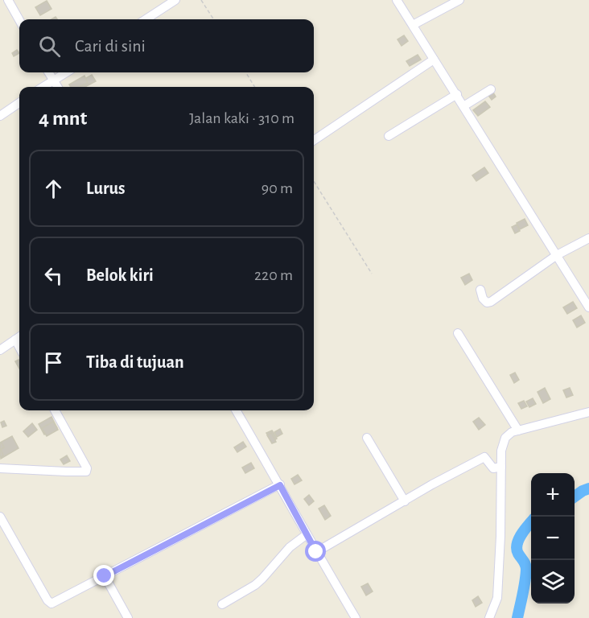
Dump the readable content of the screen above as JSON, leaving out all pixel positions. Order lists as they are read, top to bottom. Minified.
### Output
{"page":{"search":"Cari di sini","heading":["4 mnt","Jalan kaki · 310 m"],"list":[["Lurus","90 m"],["Belok kiri","220 m"],"Tiba di tujuan"],"map_buttons":["+","−"]}}
